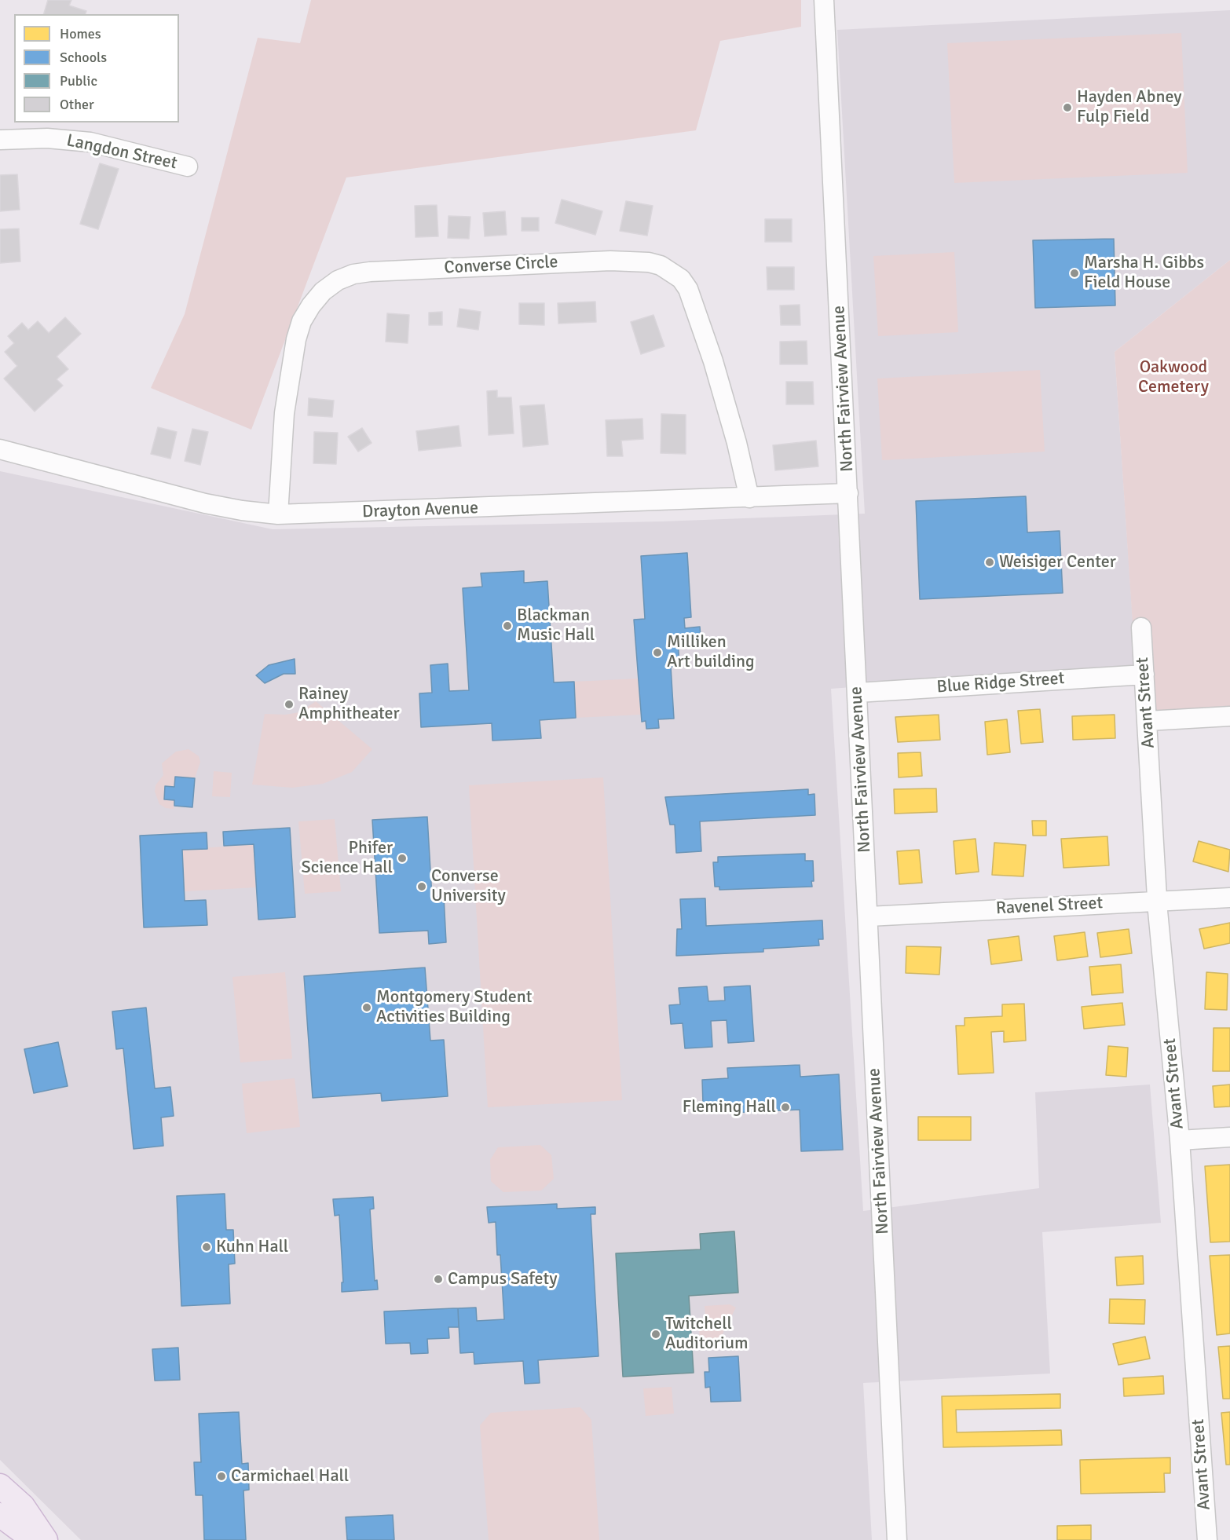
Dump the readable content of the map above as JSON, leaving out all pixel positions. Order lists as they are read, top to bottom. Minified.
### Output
{"streets":{"street":["Langdon Street","Converse Circle","North Fairview Avenue","Drayton Avenue","Blue Ridge Street","Avant Street","Ravenel Street"]},"crossings":[["Converse Circle","Drayton Avenue"],["North Fairview Avenue","Drayton Avenue"],["North Fairview Avenue","Blue Ridge Street"],["North Fairview Avenue","Ravenel Street"],["Blue Ridge Street","Avant Street"],["Avant Street","Ravenel Street"]],"parks":["Oakwood Cemetery"],"places":["Hayden Abney Fulp Field","Marsha H. Gibbs Field House","Weisiger Center","Blackman Music Hall","Milliken Art building","Rainey Amphitheater","Phifer Science Hall","Converse University","Montgomery Student Activities Building","Fleming Hall","Kuhn Hall","Campus Safety","Twitchell Auditorium","Carmichael Hall"],"legend":["Homes","Schools","Public","Other"]}
